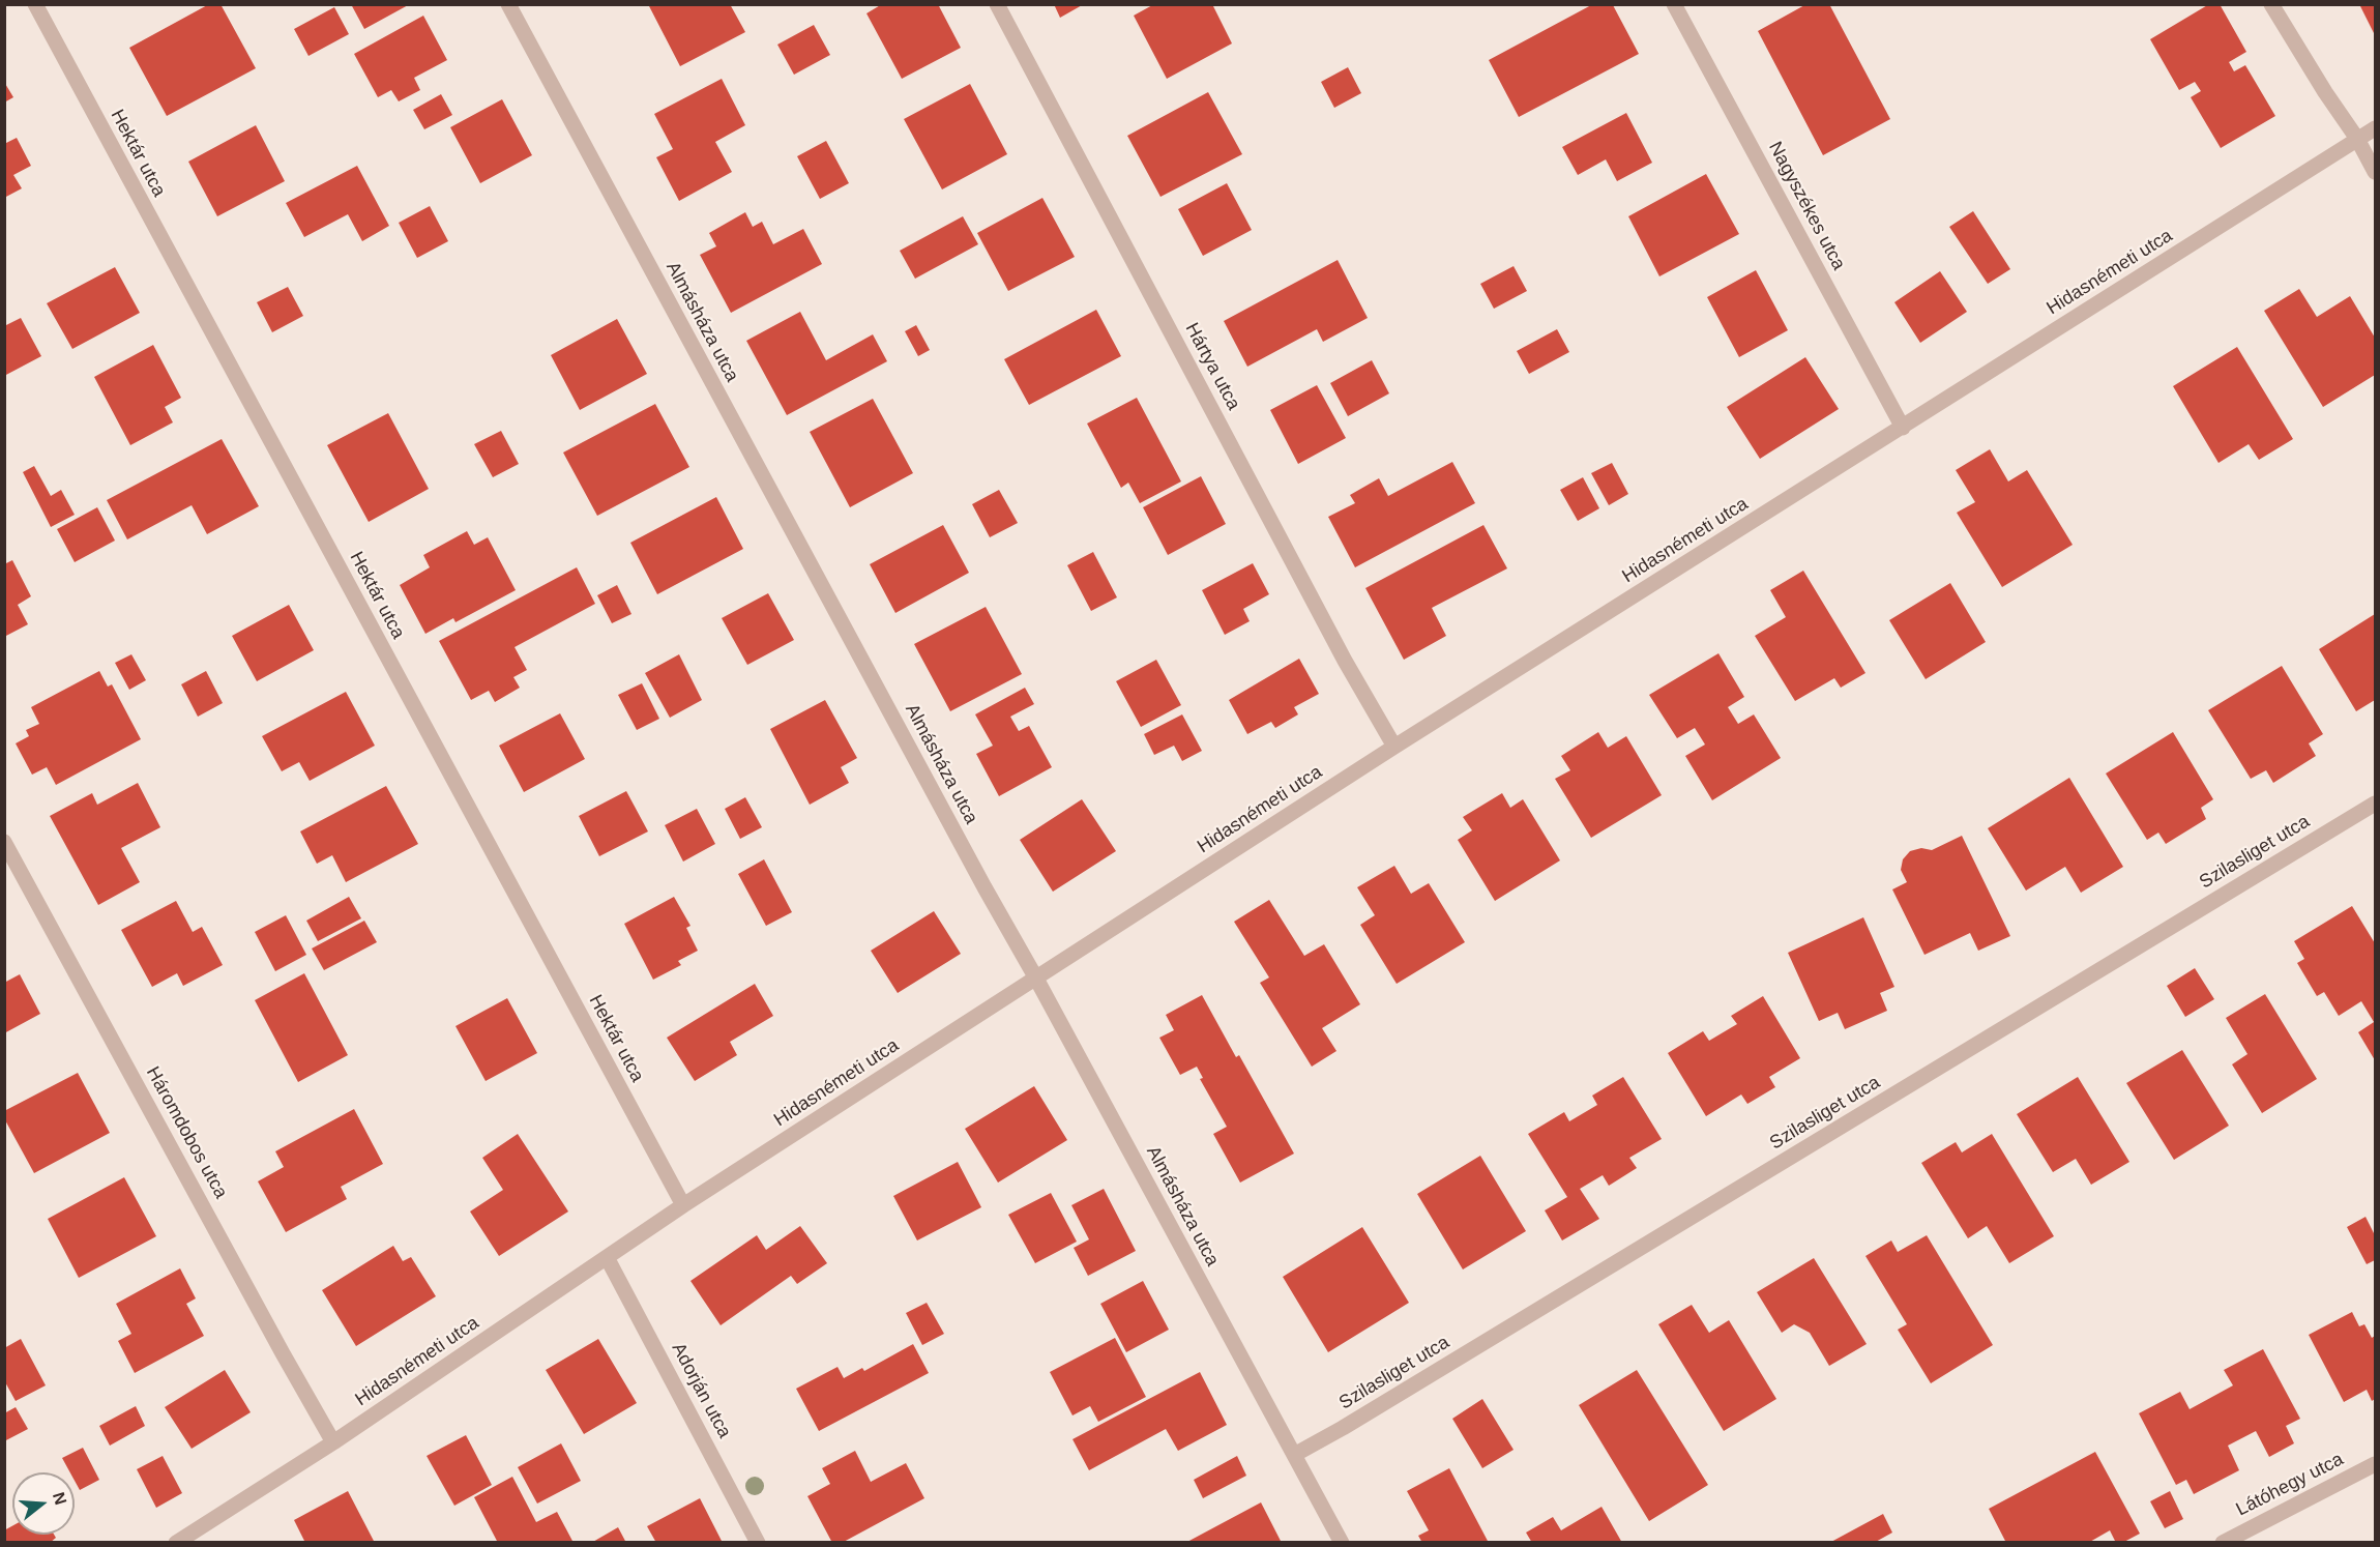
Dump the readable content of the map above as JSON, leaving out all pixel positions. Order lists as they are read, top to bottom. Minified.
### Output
{"streets":{"street":["Hektár utca","Nagyszékes utca","Hidasnémeti utca","Almásháza utca","Hártya utca","Szilasliget utca","Háromdobos utca","Adorján utca","Látóhegy utca"]},"crossings":[["Hektár utca","Hidasnémeti utca"],["Nagyszékes utca","Hidasnémeti utca"],["Hidasnémeti utca","Almásháza utca"],["Hidasnémeti utca","Hártya utca"],["Hidasnémeti utca","Háromdobos utca"],["Hidasnémeti utca","Adorján utca"],["Almásháza utca","Szilasliget utca"]],"north":"right"}
